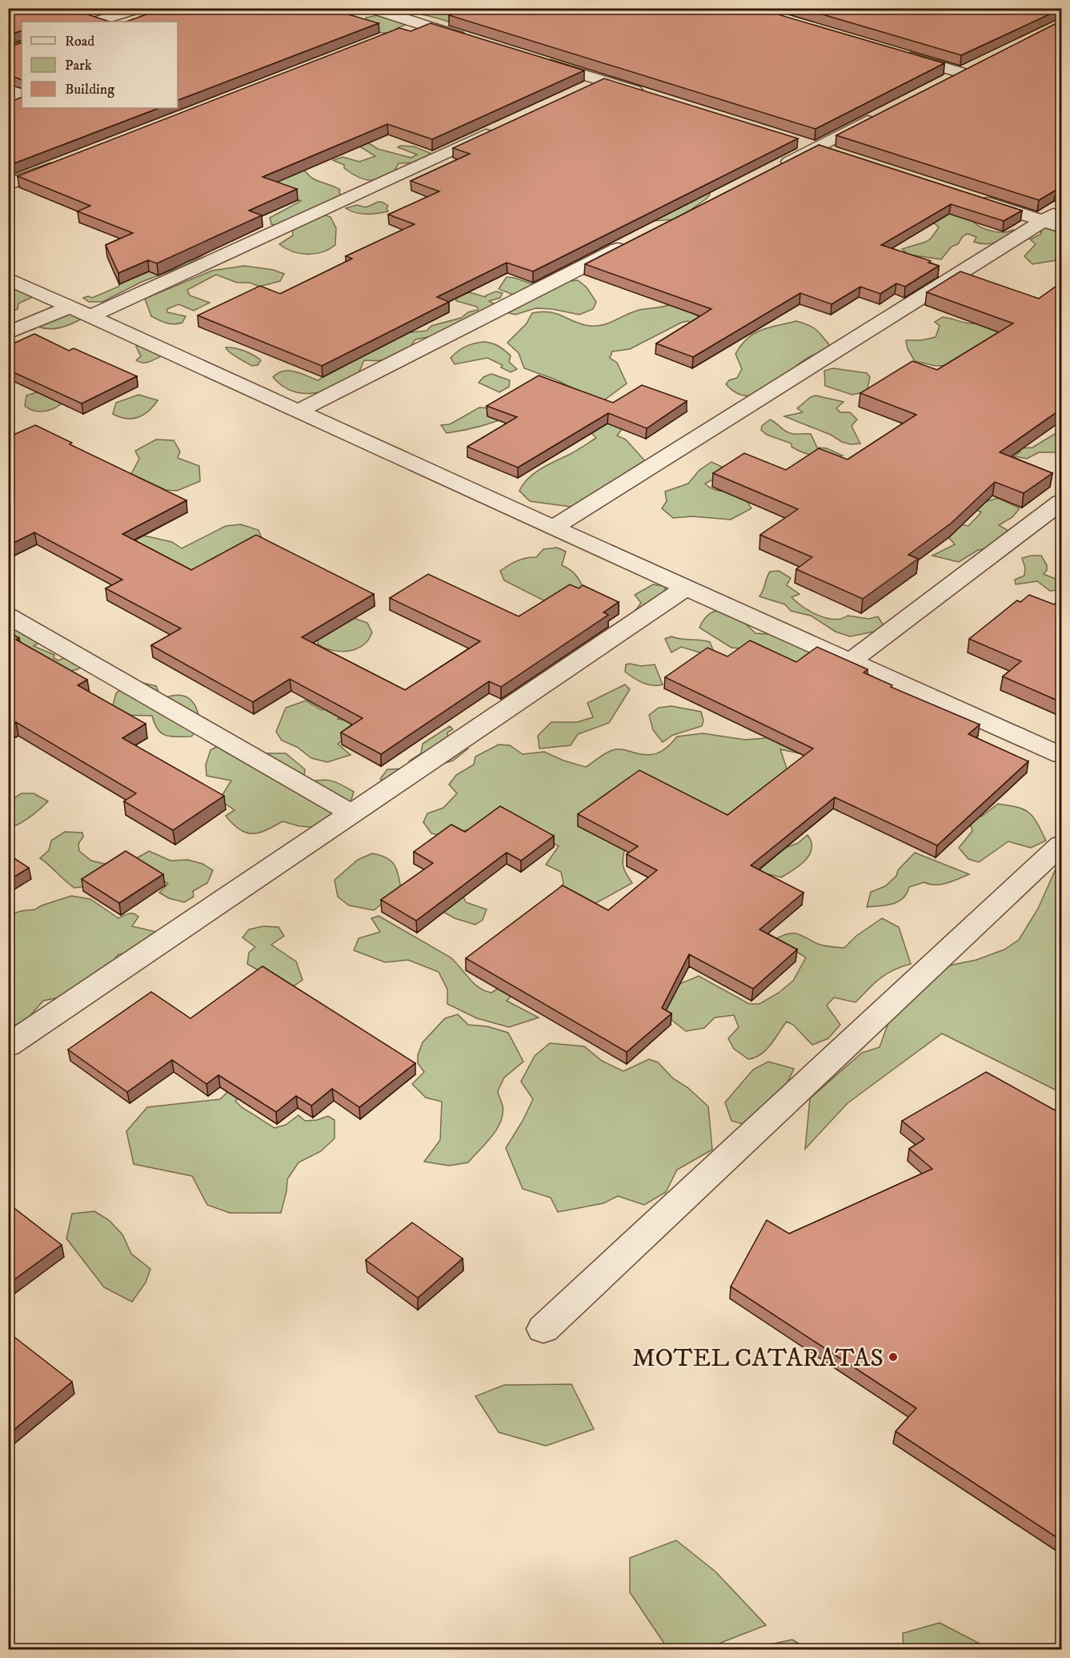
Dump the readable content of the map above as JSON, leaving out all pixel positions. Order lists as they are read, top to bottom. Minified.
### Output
{"places":["MOTEL CATARATAS"],"legend":["Road","Park","Building"]}
